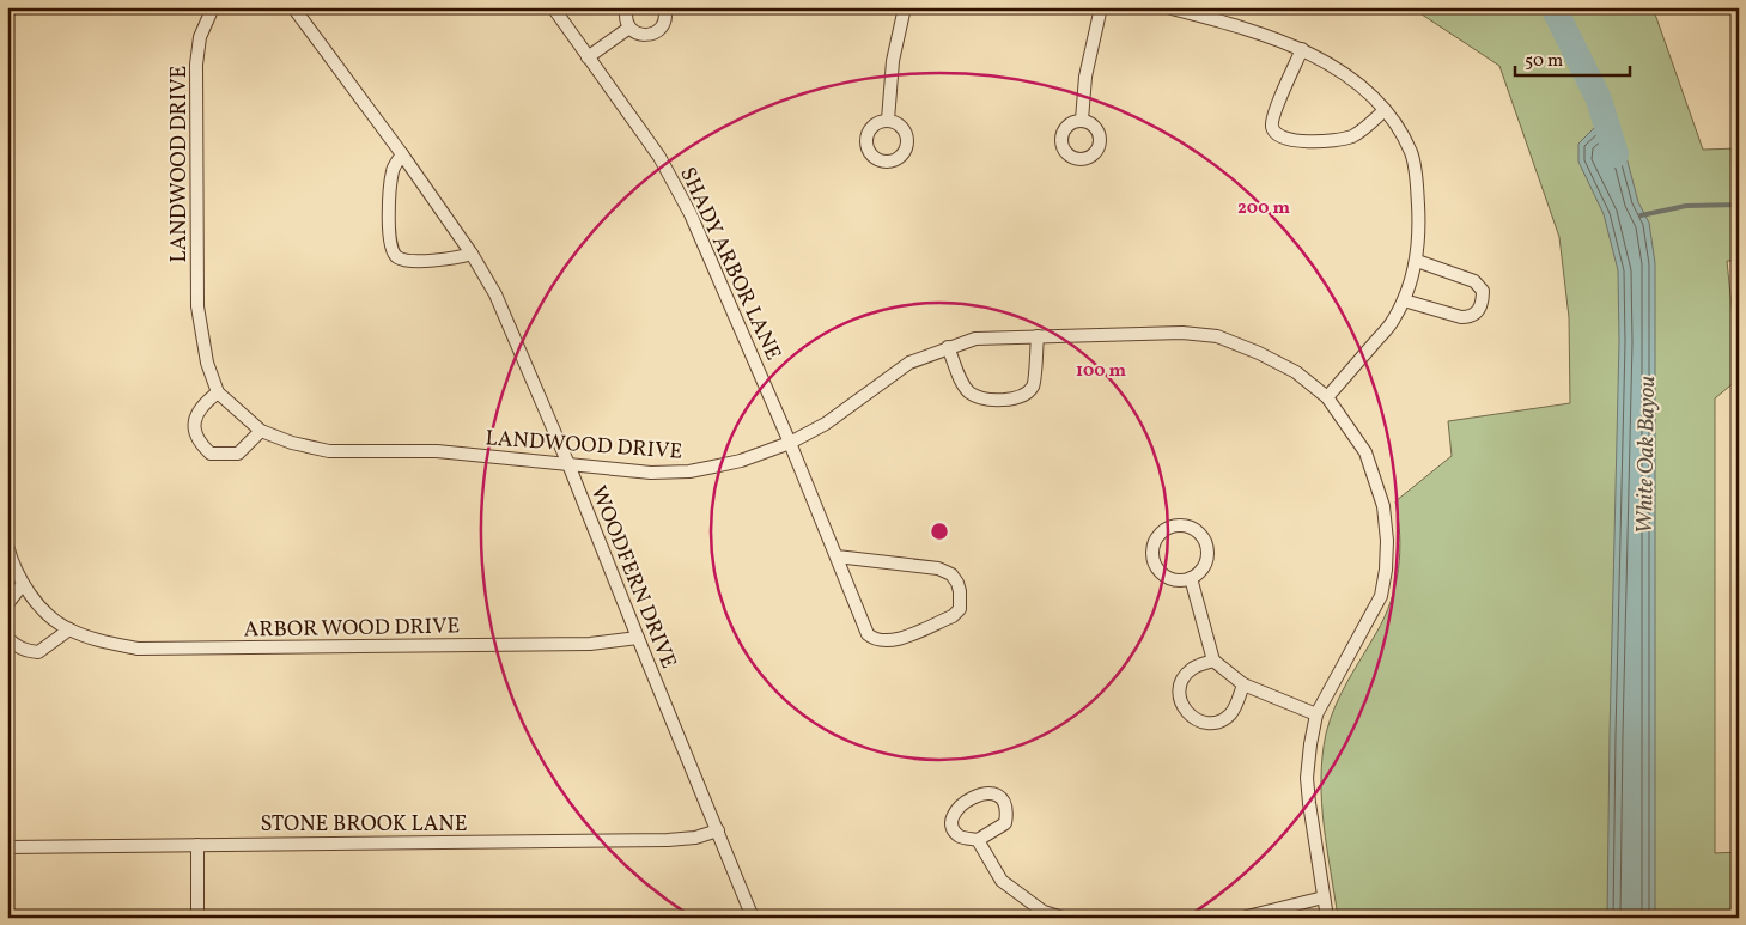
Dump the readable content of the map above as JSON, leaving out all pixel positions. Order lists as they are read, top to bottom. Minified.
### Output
{"streets":{"street":["LANDWOOD DRIVE","SHADY ARBOR LANE","WOODFERN DRIVE","ARBOR WOOD DRIVE","STONE BROOK LANE"]},"crossings":[["LANDWOOD DRIVE","SHADY ARBOR LANE"],["LANDWOOD DRIVE","WOODFERN DRIVE"],["WOODFERN DRIVE","ARBOR WOOD DRIVE"],["WOODFERN DRIVE","STONE BROOK LANE"]],"water":["White Oak Bayou"],"scale_bar":"50 m","rings":["200 m","100 m"]}
